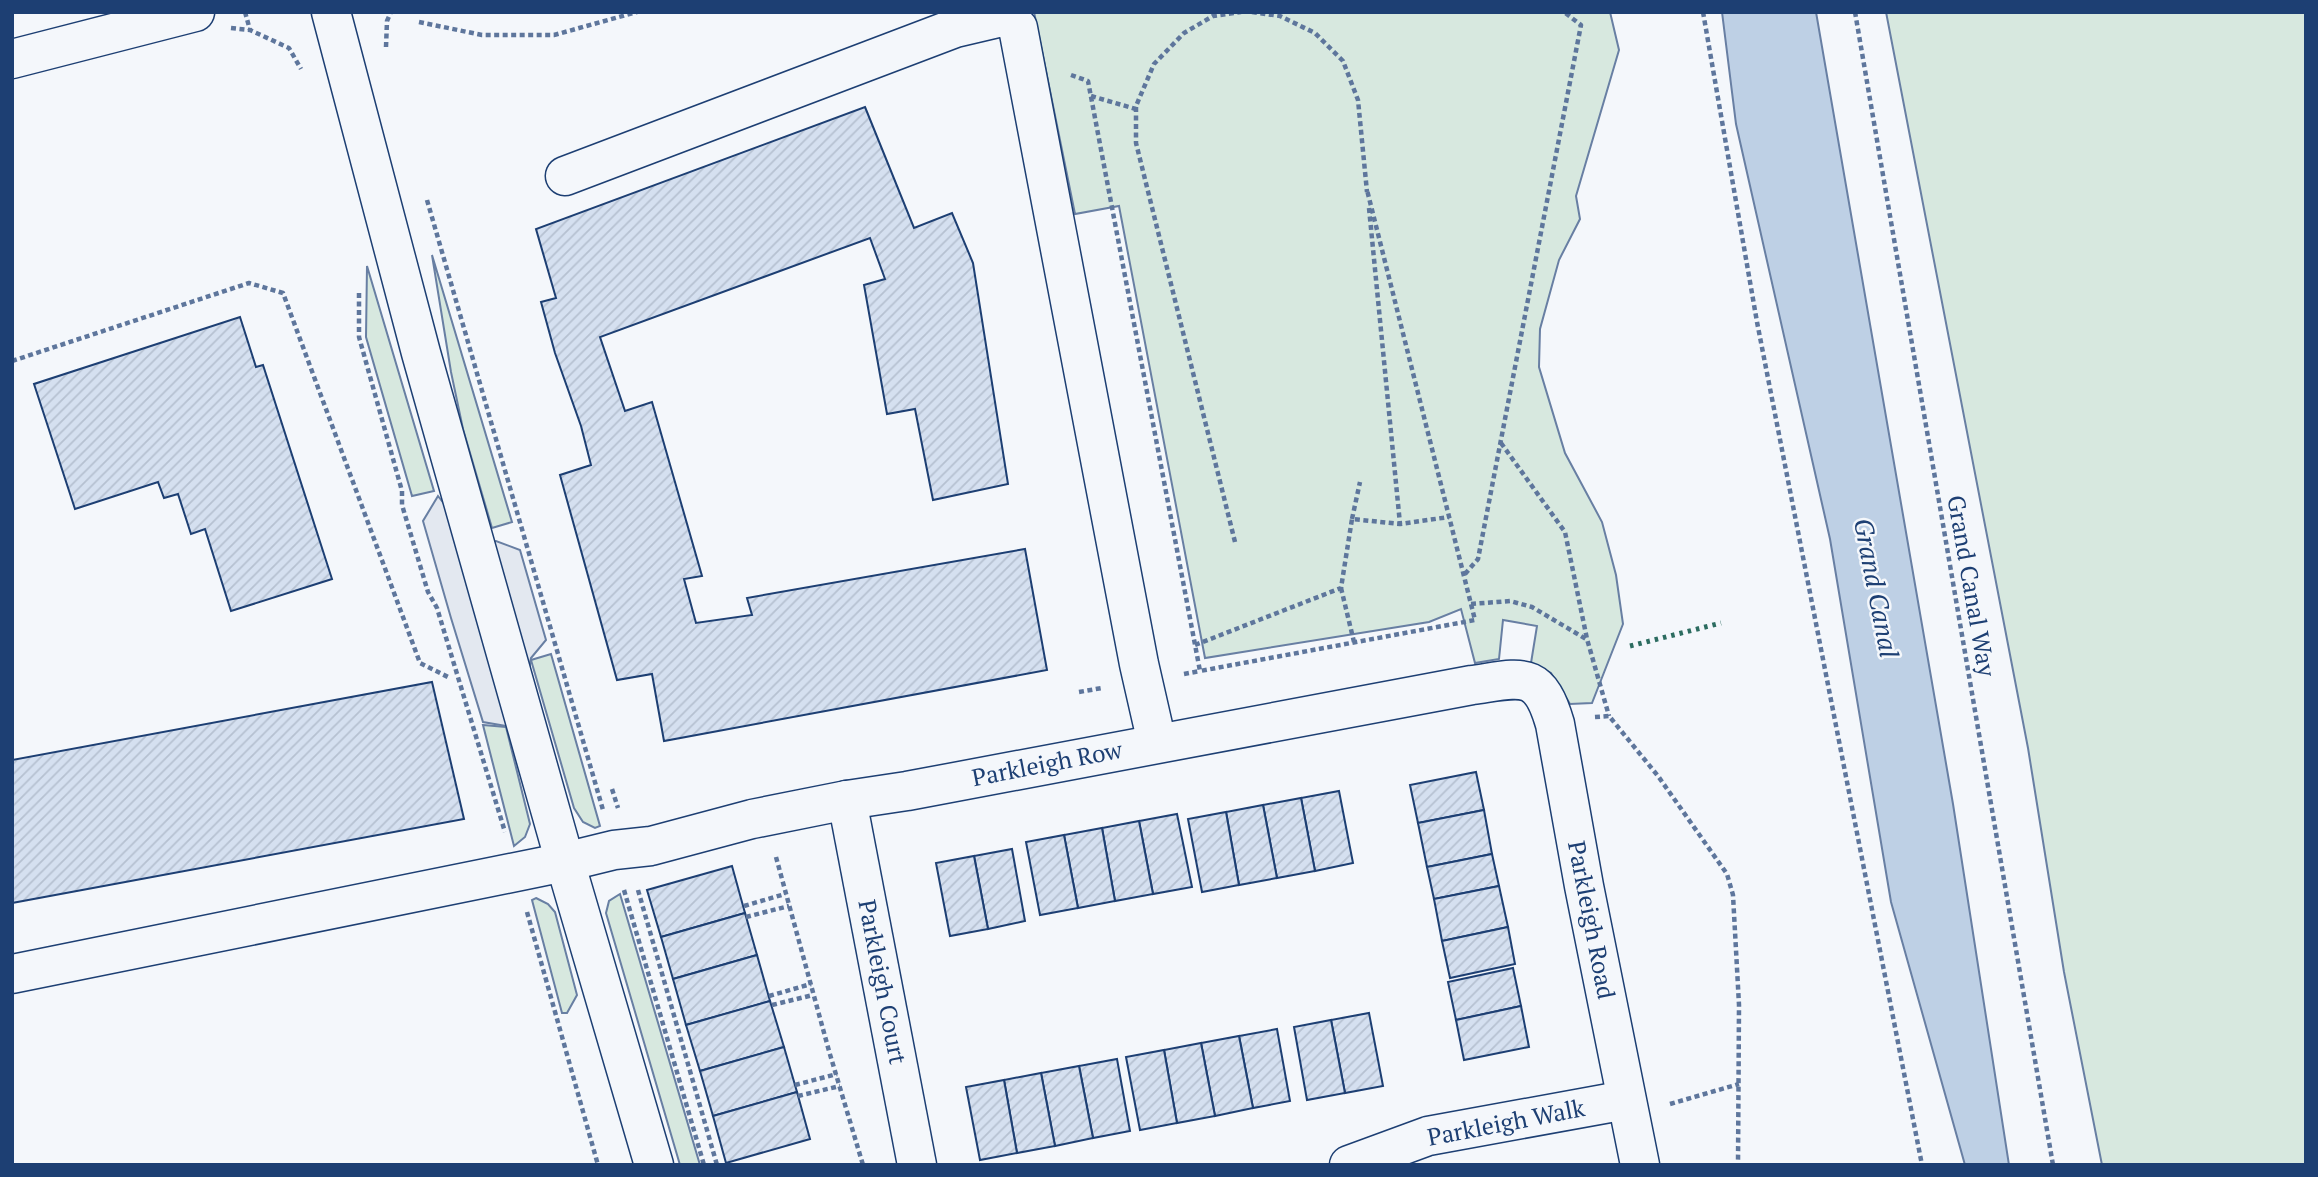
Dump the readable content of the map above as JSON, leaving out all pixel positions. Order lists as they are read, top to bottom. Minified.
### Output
{"streets":{"street":["Parkleigh Row","Parkleigh Road","Parkleigh Court","Parkleigh Walk"],"path":["Grand Canal Way"]},"crossings":[["Parkleigh Row","Parkleigh Road"],["Parkleigh Row","Parkleigh Court"],["Parkleigh Road","Parkleigh Walk"]],"water":["Grand Canal"]}
